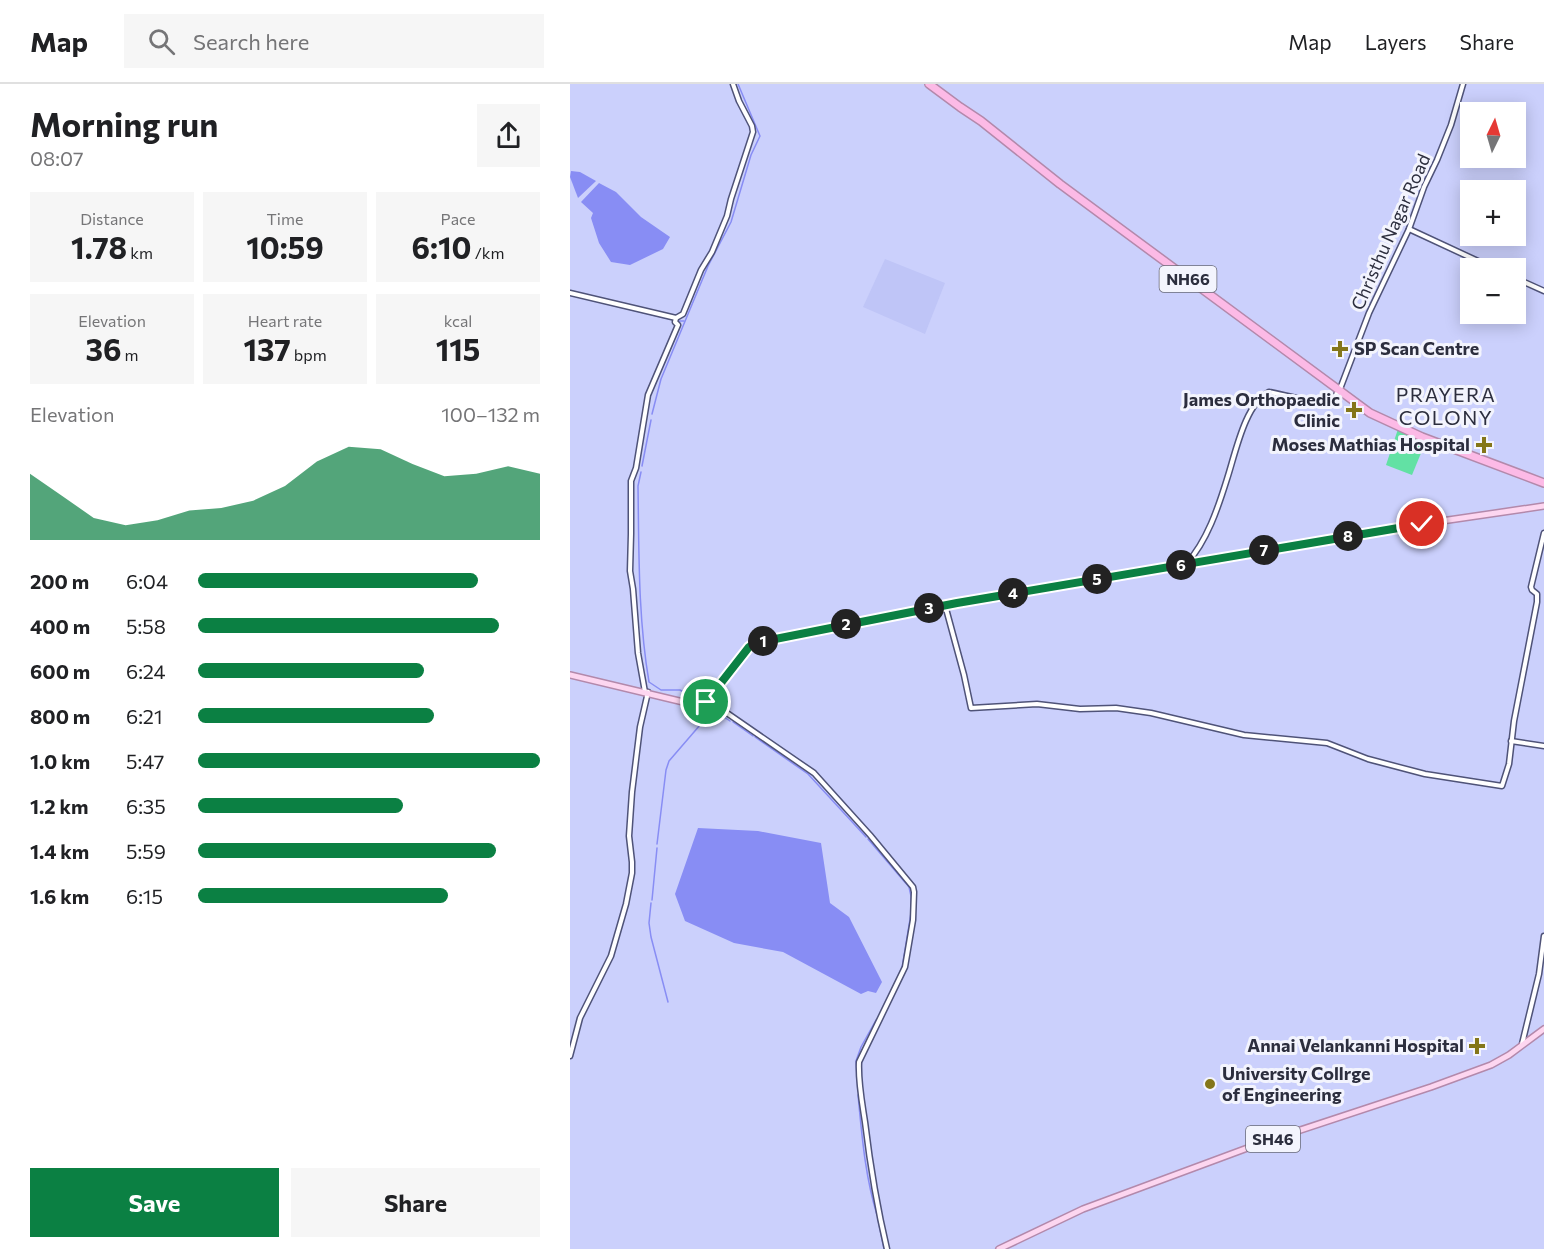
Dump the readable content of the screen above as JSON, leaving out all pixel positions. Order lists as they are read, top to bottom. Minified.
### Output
{"streets":{"highway":["NH66"],"main road":["SH46"],"street":["Christhu Nagar Road"]},"crossings":[["Christhu Nagar Road","NH66"]],"districts":["PRAYERA COLONY"],"places":{"health":["SP Scan Centre","James Orthopaedic Clinic","Moses Mathias Hospital","Annai Velankanni Hospital"],"other":["University Collrge of Engineering"]},"north":"top","page":{"header":"Map","search":"Search here","nav":["Map","Layers","Share"],"heading":["Morning run","08:07"],"map_buttons":["+","−"],"stats":[["Distance","1.78 km"],["Time","10:59"],["Pace","6:10 /km"],["Elevation","36 m"],["Heart rate","137 bpm"],["kcal","115"]],"chart":["Elevation","100–132 m"],"pins":["8","7","6","5","4","3","2","1"],"list":[{"name":"200 m","note":"6:04"},{"name":"400 m","note":"5:58"},{"name":"600 m","note":"6:24"},{"name":"800 m","note":"6:21"},{"name":"1.0 km","note":"5:47"},{"name":"1.2 km","note":"6:35"},{"name":"1.4 km","note":"5:59"},{"name":"1.6 km","note":"6:15"}],"buttons":["Save","Share"]}}
